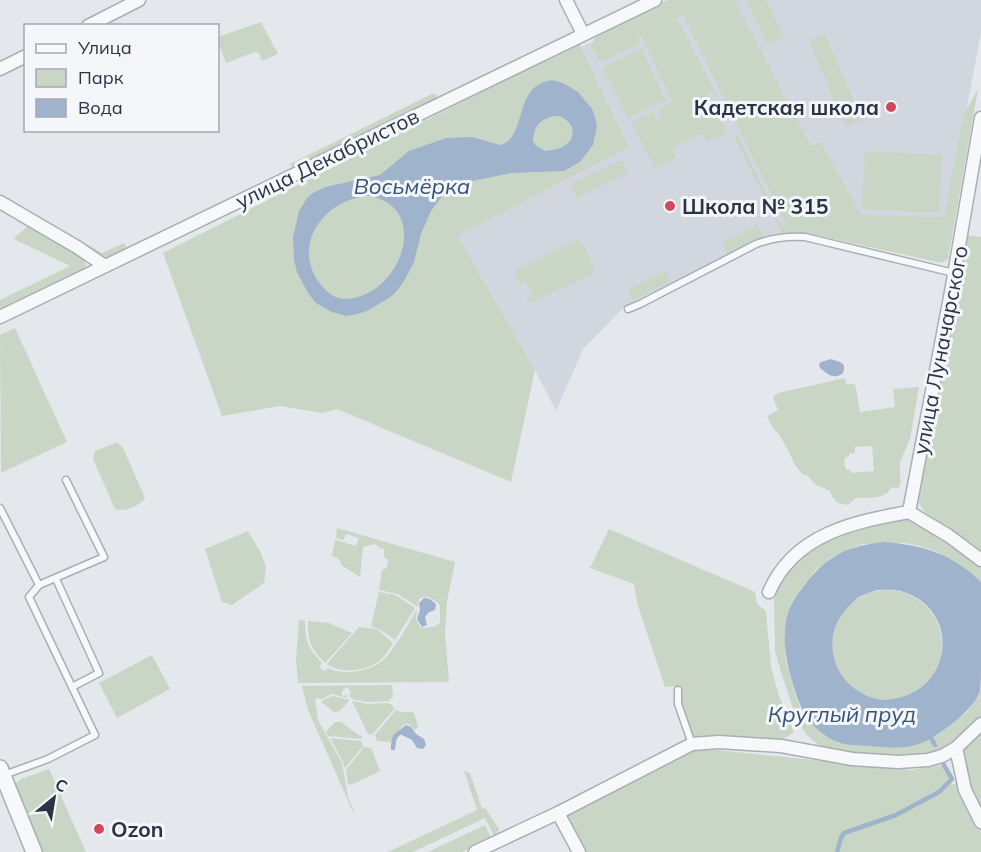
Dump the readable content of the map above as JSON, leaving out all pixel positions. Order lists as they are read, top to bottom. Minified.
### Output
{"streets":{"street":["улица Декабристов","улица Луначарского"]},"water":["Восьмёрка","Круглый пруд"],"places":["Кадетская школа","Школа № 315","Ozon"],"legend":["Улица","Парк","Вода"],"north":"top right"}
